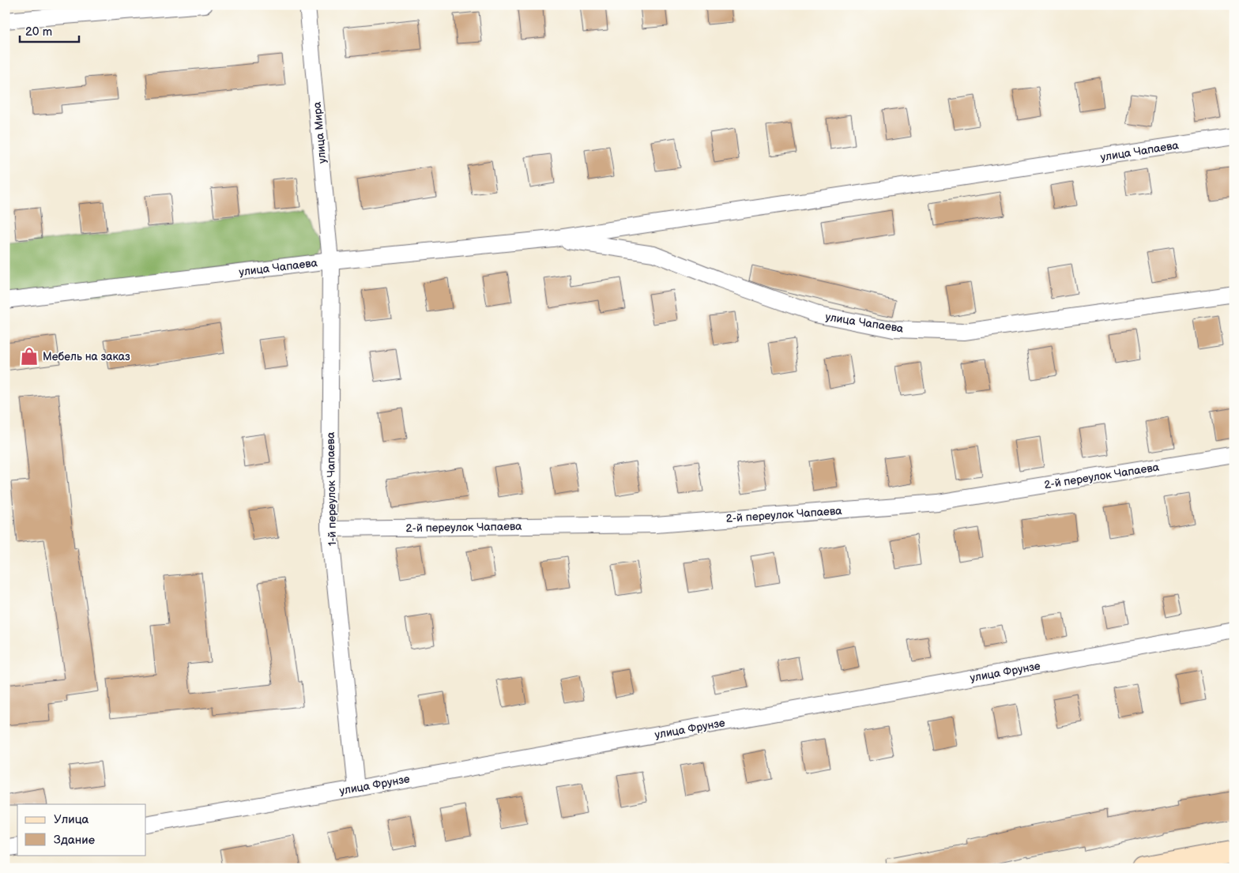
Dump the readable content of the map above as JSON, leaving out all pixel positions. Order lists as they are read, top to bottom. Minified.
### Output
{"streets":{"street":["улица Мира","улица Чапаева","2-й переулок Чапаева","1-й переулок Чапаева","улица Фрунзе"]},"crossings":[["улица Мира","улица Чапаева"],["улица Мира","1-й переулок Чапаева"],["улица Чапаева","1-й переулок Чапаева"],["2-й переулок Чапаева","1-й переулок Чапаева"],["1-й переулок Чапаева","улица Фрунзе"]],"places":{"shop":["Мебель на заказ"]},"legend":["Улица","Здание"],"scale_bar":"20 m"}
